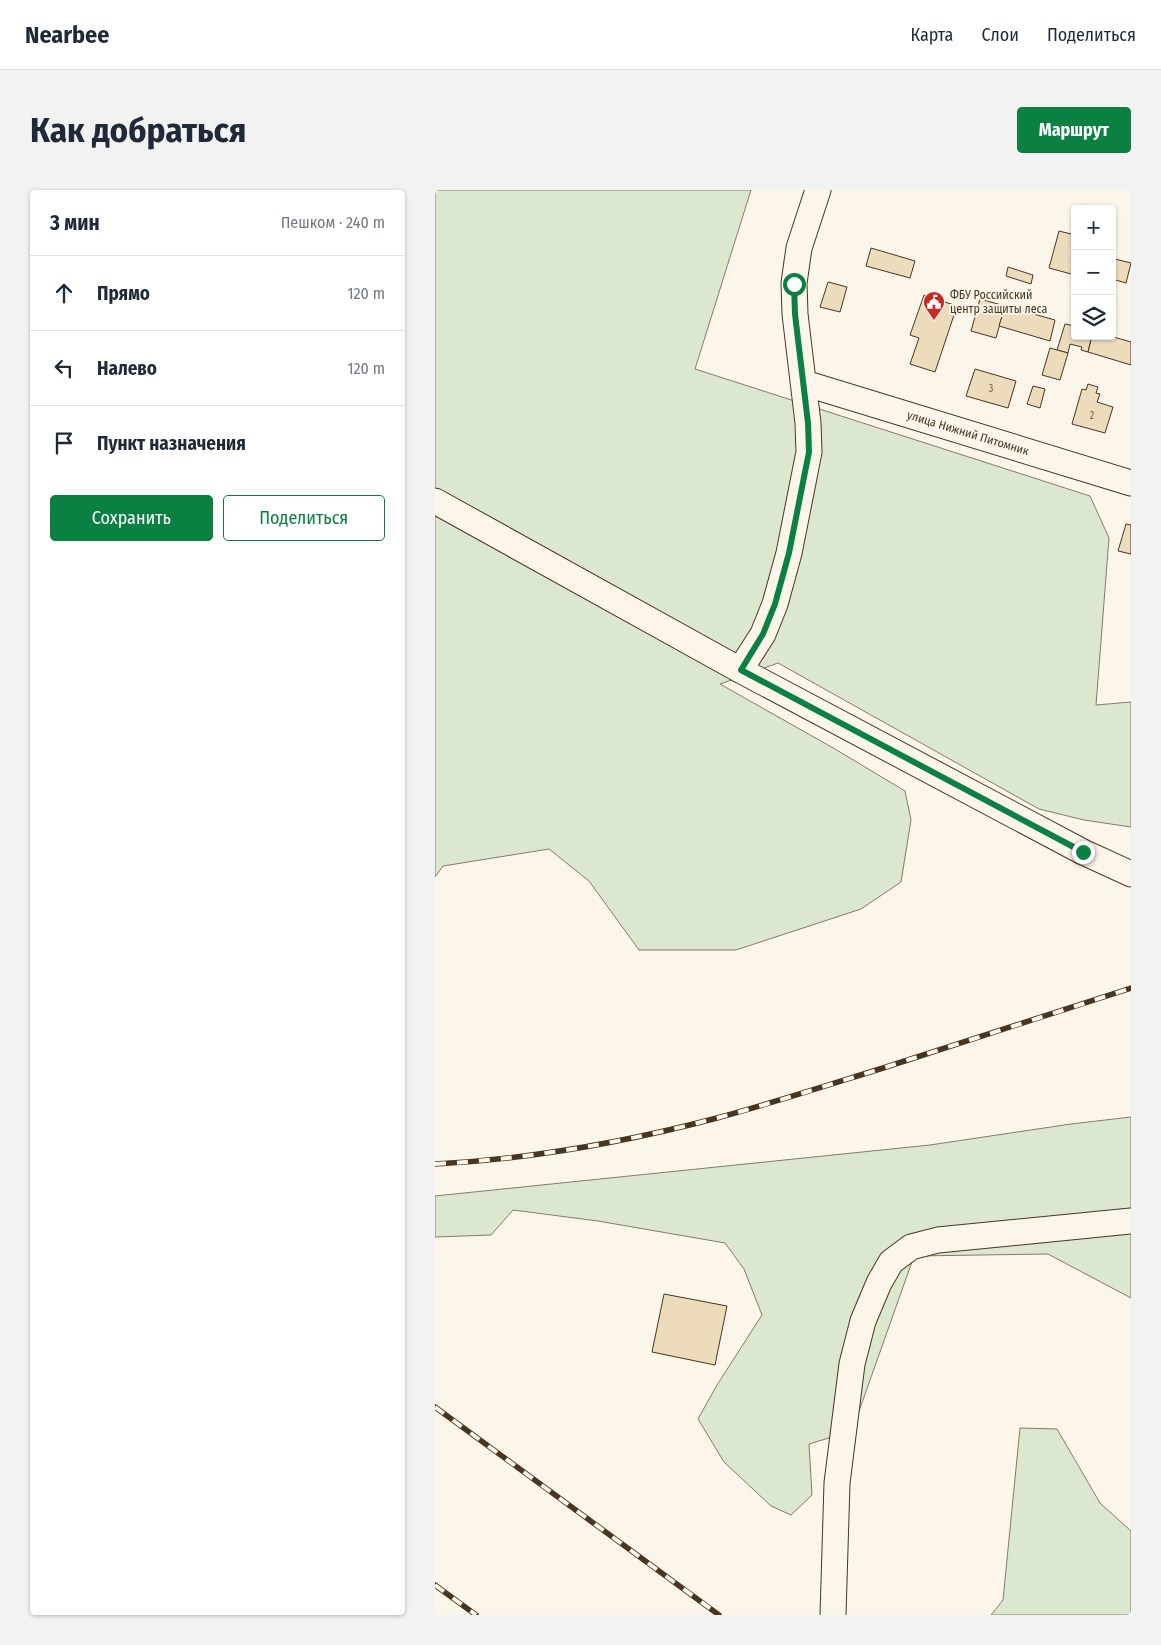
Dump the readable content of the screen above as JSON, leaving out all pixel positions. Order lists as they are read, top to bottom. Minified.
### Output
{"streets":{"street":["улица Нижний Питомник"]},"places":{"public building":["ФБУ Российский центр защиты леса"]},"house_numbers":["3","2"],"page":{"header":"Nearbee","nav":["Карта","Слои","Поделиться"],"buttons":["Маршрут",["Сохранить","Поделиться"]],"title":"Как добраться","heading":["3 мин","Пешком · 240 m"],"map_buttons":["+","−"],"list":[["Прямо","120 m"],["Налево","120 m"],"Пункт назначения"]}}
